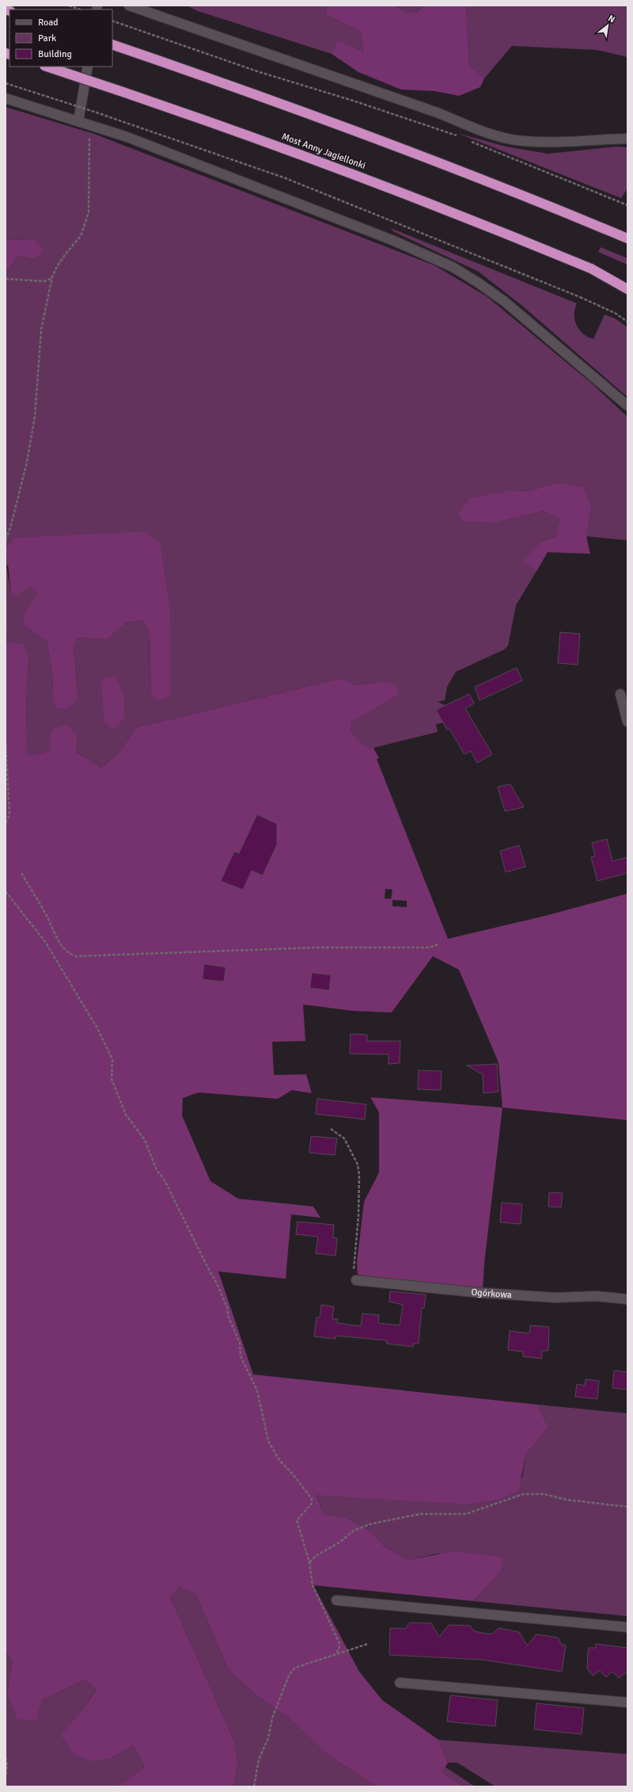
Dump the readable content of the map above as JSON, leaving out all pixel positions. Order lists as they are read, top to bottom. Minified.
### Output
{"streets":{"highway":["Most Anny Jagiellonki"],"lane":["Ogórkowa"]},"legend":["Road","Park","Building"],"north":"top right"}
